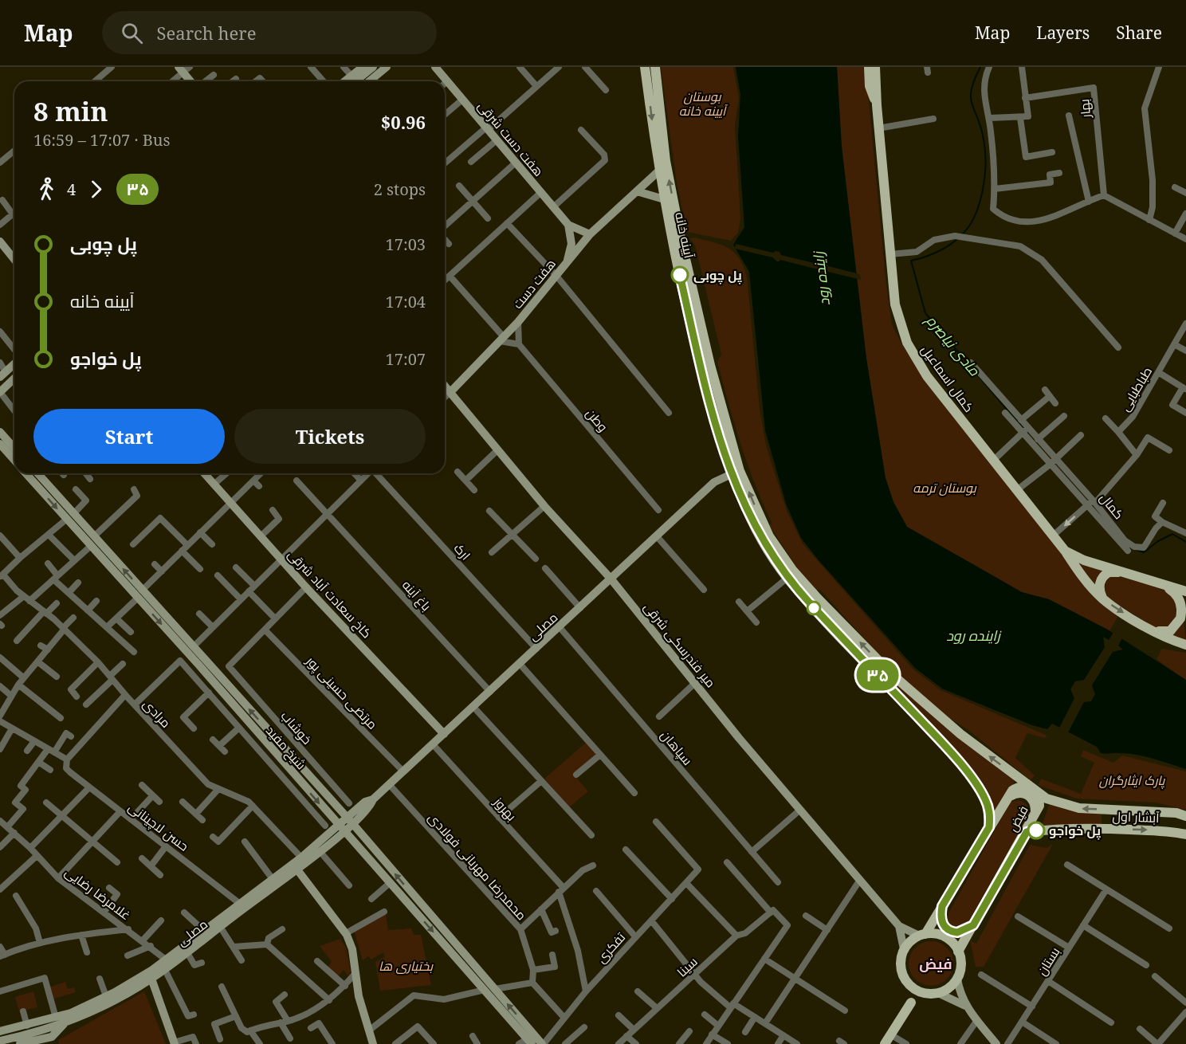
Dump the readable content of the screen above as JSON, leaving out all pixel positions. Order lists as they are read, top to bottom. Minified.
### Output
{"streets":{"main road":["هفت دست شرقی","آیینه خانه","هفت دست","کمال اسماعیل","کاخ سعادت آباد شرقی","مصلی","میر فندرسکی شرقی","شیخ مفید","آبشار اول","فیض"],"street":["بهار","طباطبایی","وطن","کمال","ارک","باغ آینه","مرتضی حسینی پور","مرادی","خوشاب","سپاهان","بهروز","حسن لاچینانی","محمدرضا مهربانی فولادی","غلامرضا رضایی","تفکری","بستان","سینا"]},"crossings":[["آیینه خانه","هفت دست"],["آیینه خانه","مصلی"],["آیینه خانه","آبشار اول"],["آیینه خانه","فیض"],["هفت دست","میر فندرسکی شرقی"],["ارک","مصلی"],["کاخ سعادت آباد شرقی","مصلی"],["باغ آینه","مصلی"],["مصلی","میر فندرسکی شرقی"],["مصلی","مرتضی حسینی پور"],["مصلی","مرادی"],["مصلی","شیخ مفید"],["مصلی","سپاهان"],["مصلی","بهروز"],["مصلی","حسن لاچینانی"],["مصلی","محمدرضا مهربانی فولادی"],["مصلی","غلامرضا رضایی"],["مرتضی حسینی پور","خوشاب"],["شیخ مفید","تفکری"],["آبشار اول","فیض"]],"districts":["فیض"],"water":["زاینده رود","مادی نیاصرم"],"parks":["بوستان آیینه خانه","بوستان ترمه","پارک ایثارگران","بختیاری ها"],"places":["پل چوبی","پل خواجو"],"lines":["bus line ۳۵"],"page":{"header":"Map","search":"Search here","nav":["Map","Layers","Share"],"on_map":"۳۵","heading":["8 min","16:59 – 17:07 · Bus","$0.96"],"legs":["4","۳۵","2 stops"],"list":[{"name":"پل چوبی","value":"17:03"},{"name":"آیینه خانه","value":"17:04"},{"name":"پل خواجو","value":"17:07"}],"buttons":["Start","Tickets"]}}
